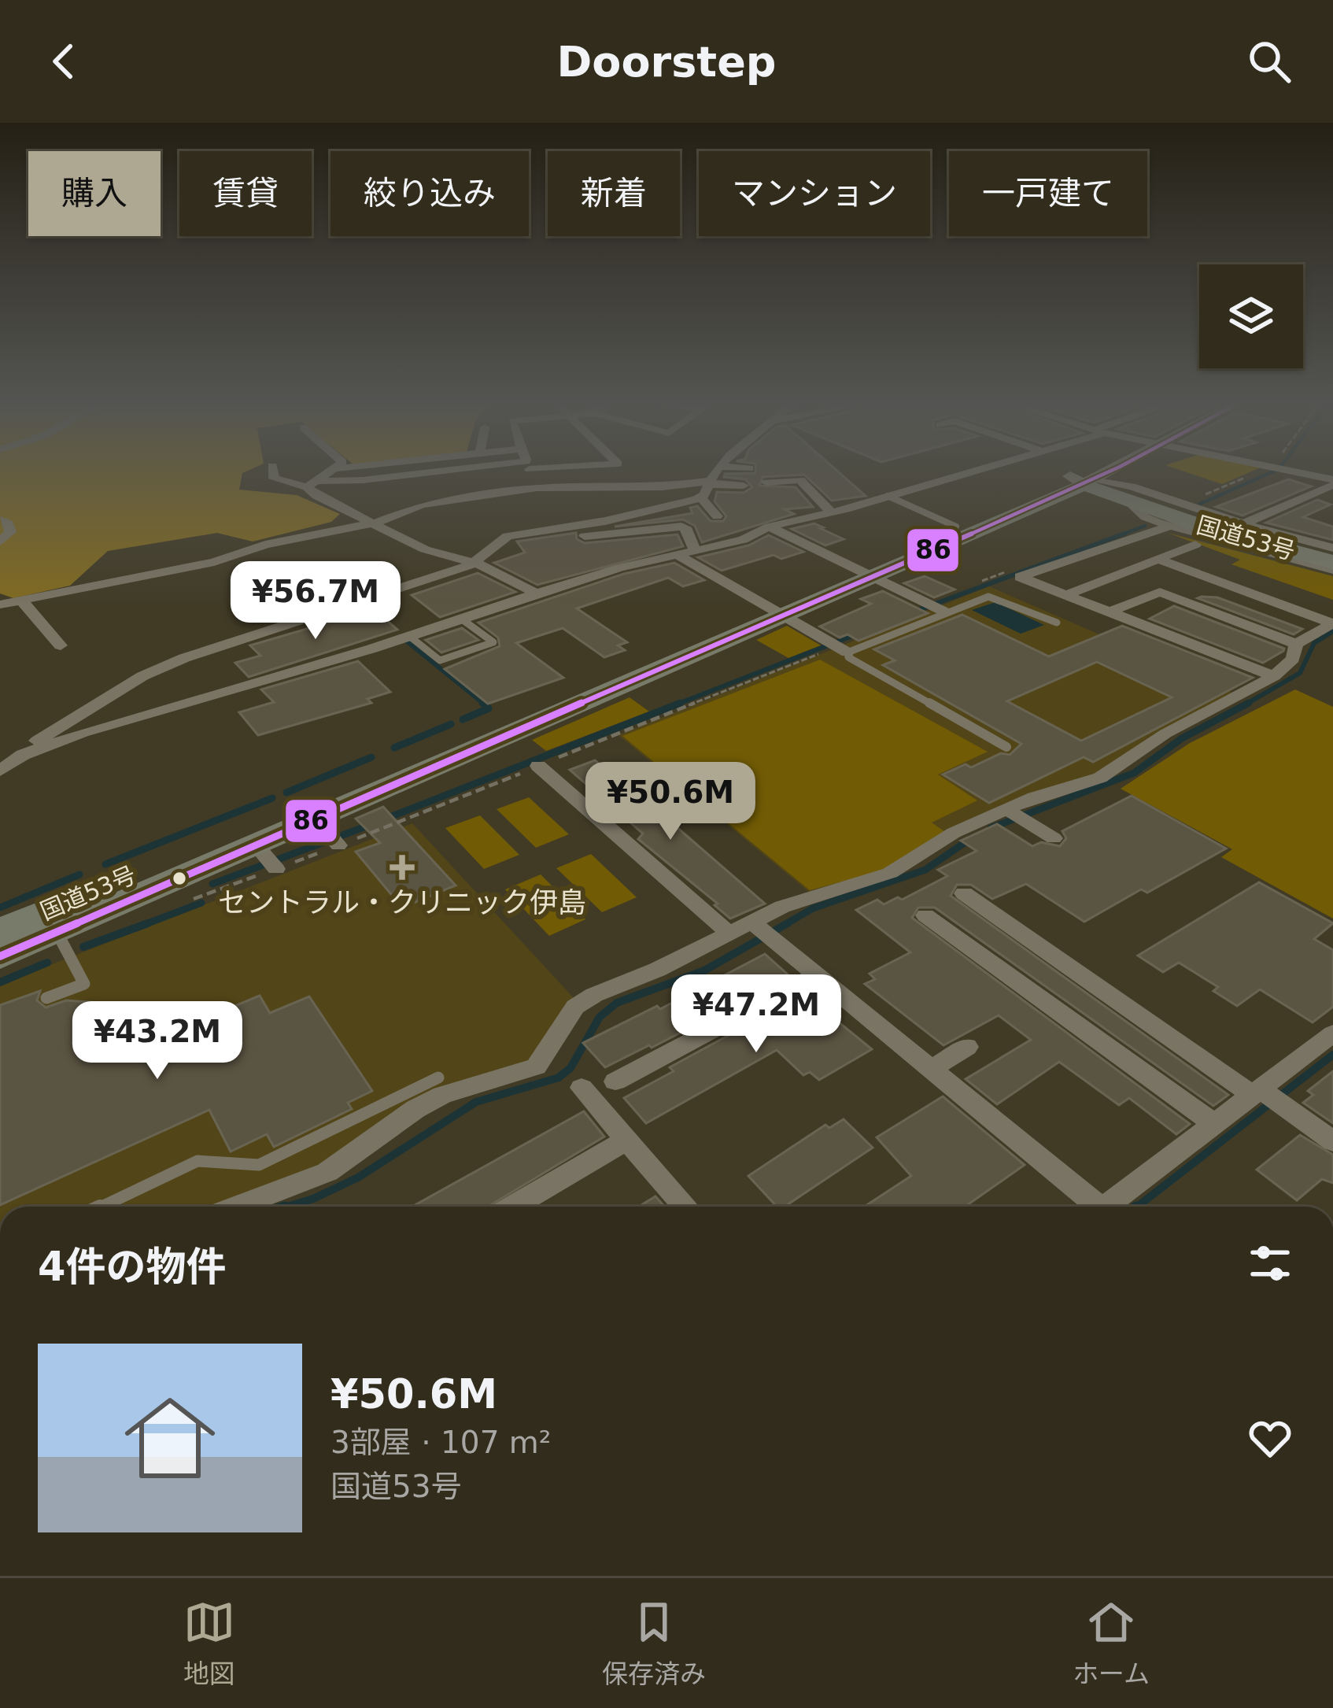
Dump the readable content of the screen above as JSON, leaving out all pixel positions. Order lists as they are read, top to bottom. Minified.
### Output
{"streets":{"highway":["国道53号"]},"places":{"health":["セントラル・クリニック伊島"]},"lines":["transit line 86"],"page":{"header":"Doorstep","chip":["購入","賃貸","絞り込み","新着","マンション","一戸建て"],"price":["¥56.7M","¥50.6M","¥47.2M","¥43.2M"],"heading":"4件の物件","list":[{"name":"¥50.6M","note":"3部屋 · 107 m² · 国道53号"}],"tabs":["地図","保存済み","ホーム"]}}
